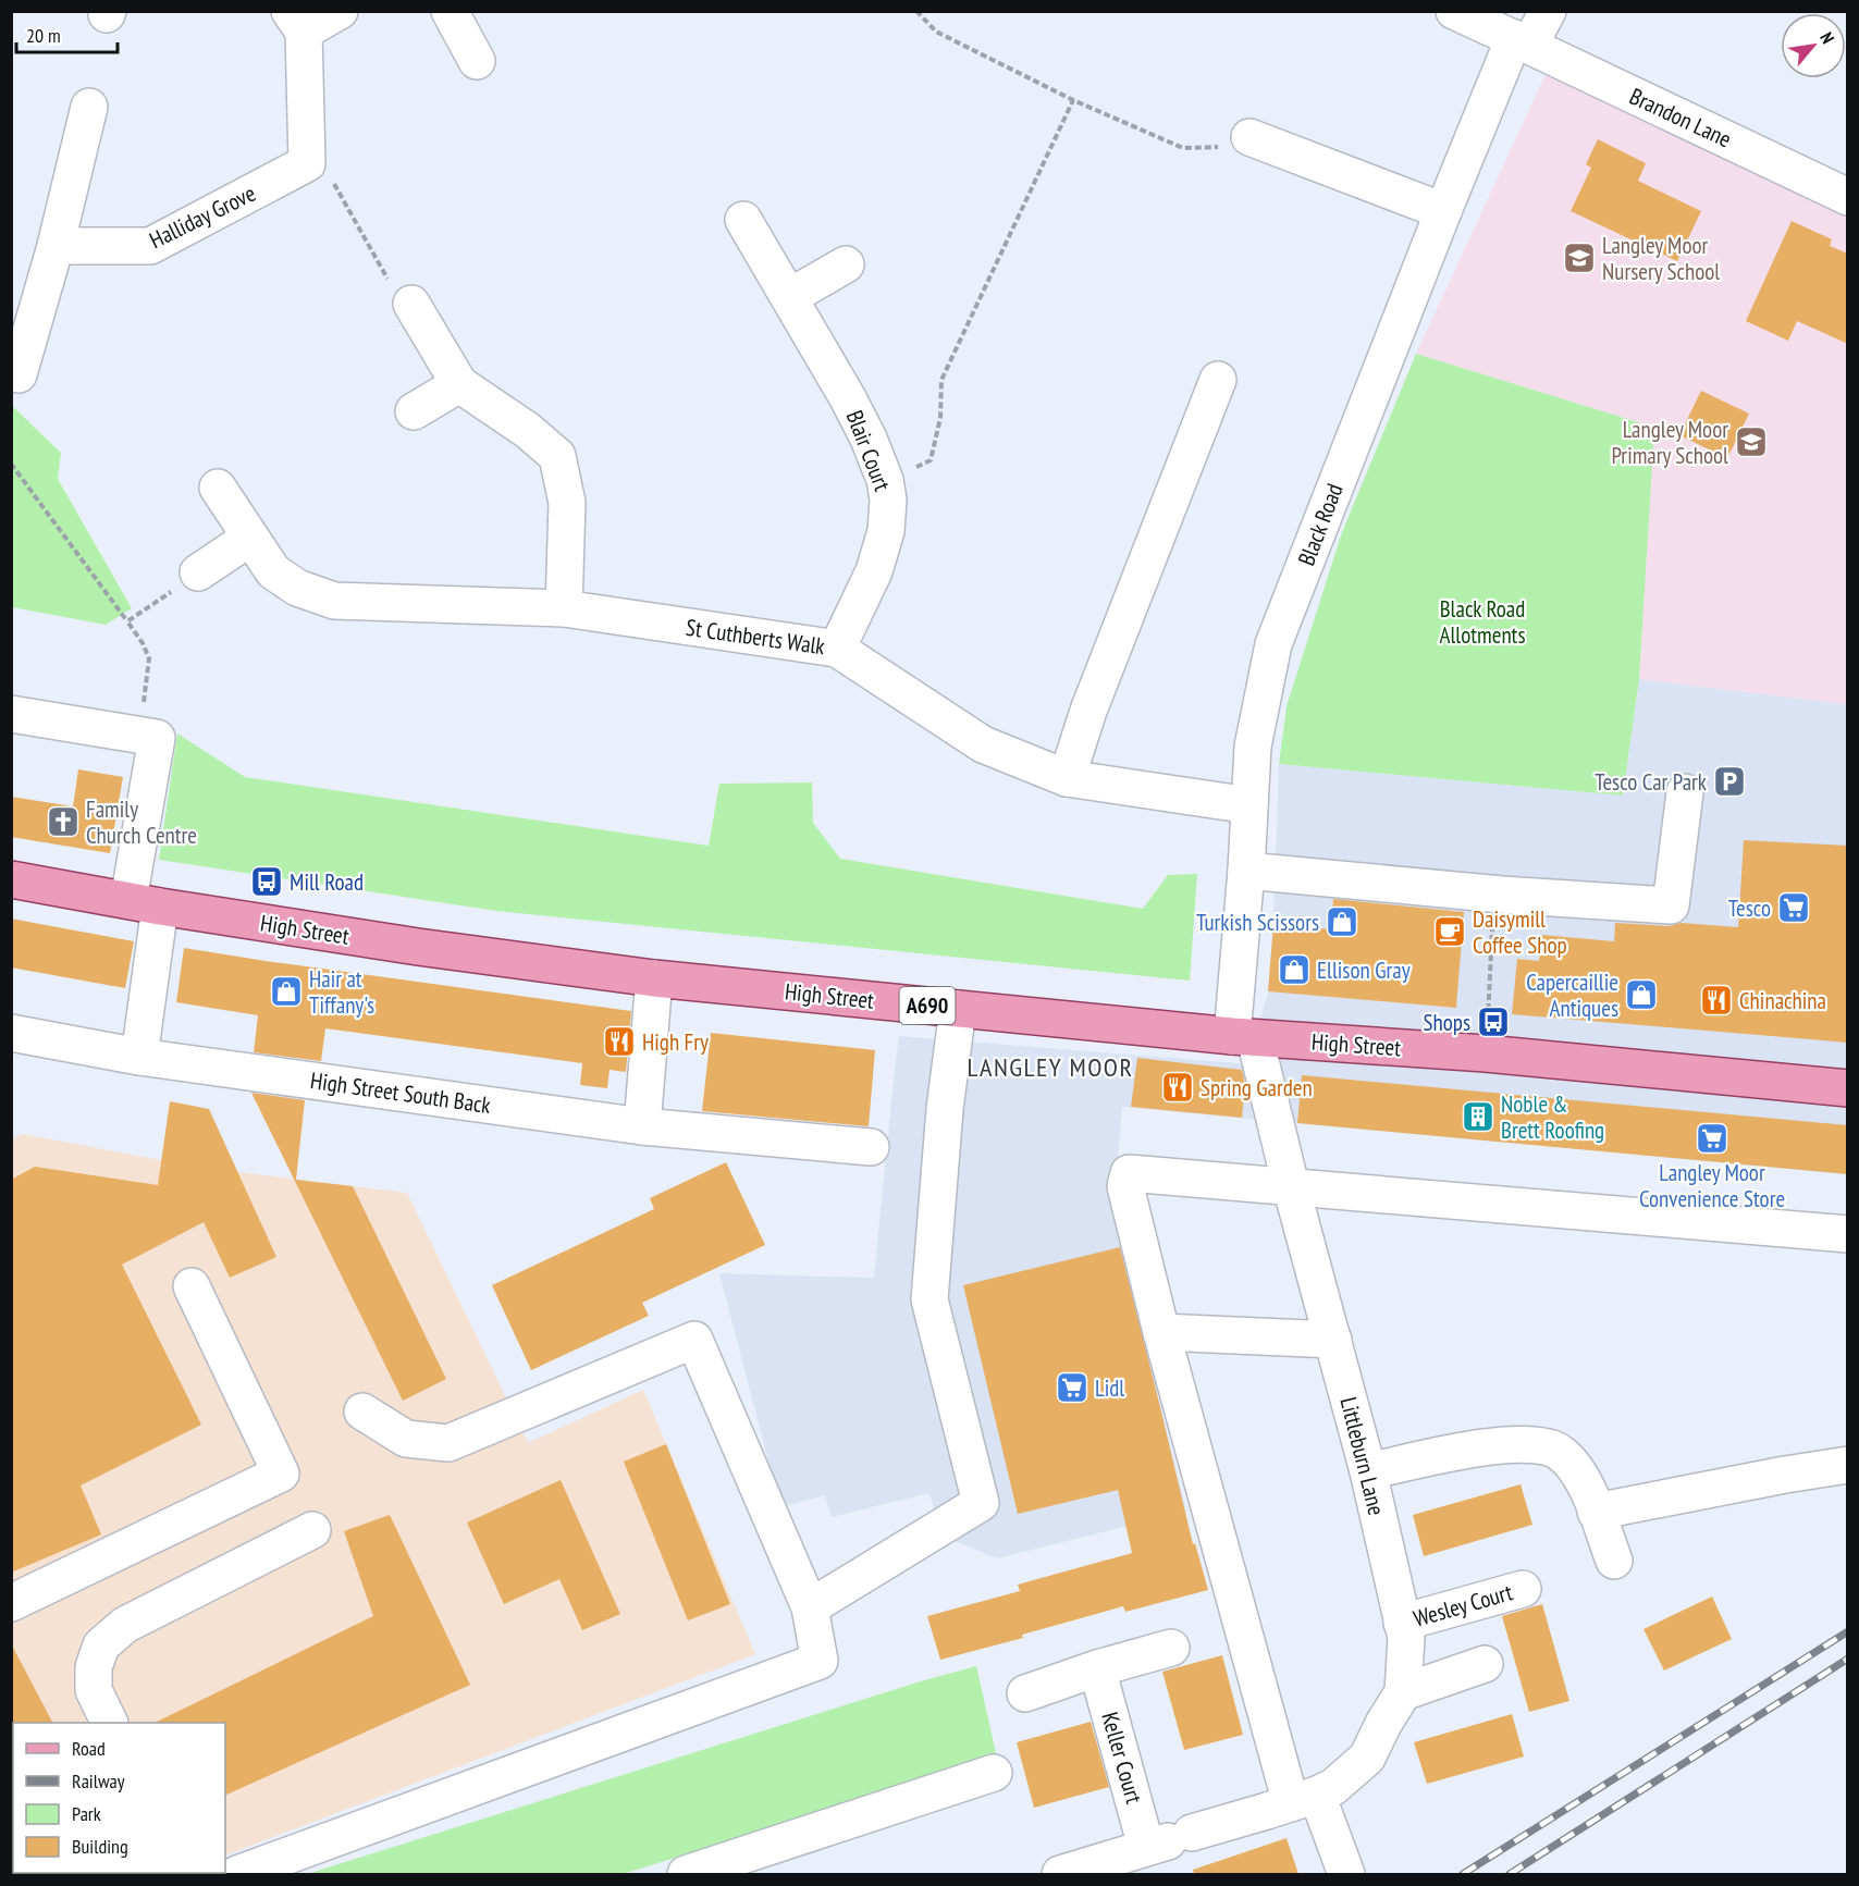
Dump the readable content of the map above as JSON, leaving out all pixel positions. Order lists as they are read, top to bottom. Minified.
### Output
{"streets":{"main road":["High Street","A690"],"street":["Brandon Lane","Halliday Grove","Blair Court","Black Road","St Cuthberts Walk","High Street South Back","Littleburn Lane","Wesley Court","Keller Court"]},"crossings":[["Brandon Lane","Black Road"],["Blair Court","St Cuthberts Walk"],["Black Road","St Cuthberts Walk"],["Black Road","High Street"],["Black Road","Littleburn Lane"],["High Street","Littleburn Lane"],["Littleburn Lane","Wesley Court"]],"districts":["LANGLEY MOOR"],"parks":["Black Road Allotments"],"places":{"school or university":["Langley Moor Nursery School","Langley Moor Primary School"],"parking":["Tesco Car Park"],"church":["Family Church Centre"],"bus stop":["Mill Road","Shops"],"supermarket":["Tesco","Langley Moor Convenience Store","Lidl"],"shop":["Turkish Scissors","Ellison Gray","Hair at Tiffany's","Capercaillie Antiques"],"cafe":["Daisymill Coffee Shop"],"restaurant":["Chinachina","High Fry","Spring Garden"],"building":["Noble & Brett Roofing"]},"legend":["Road","Railway","Park","Building"],"scale_bar":"20 m","north":"top right"}
